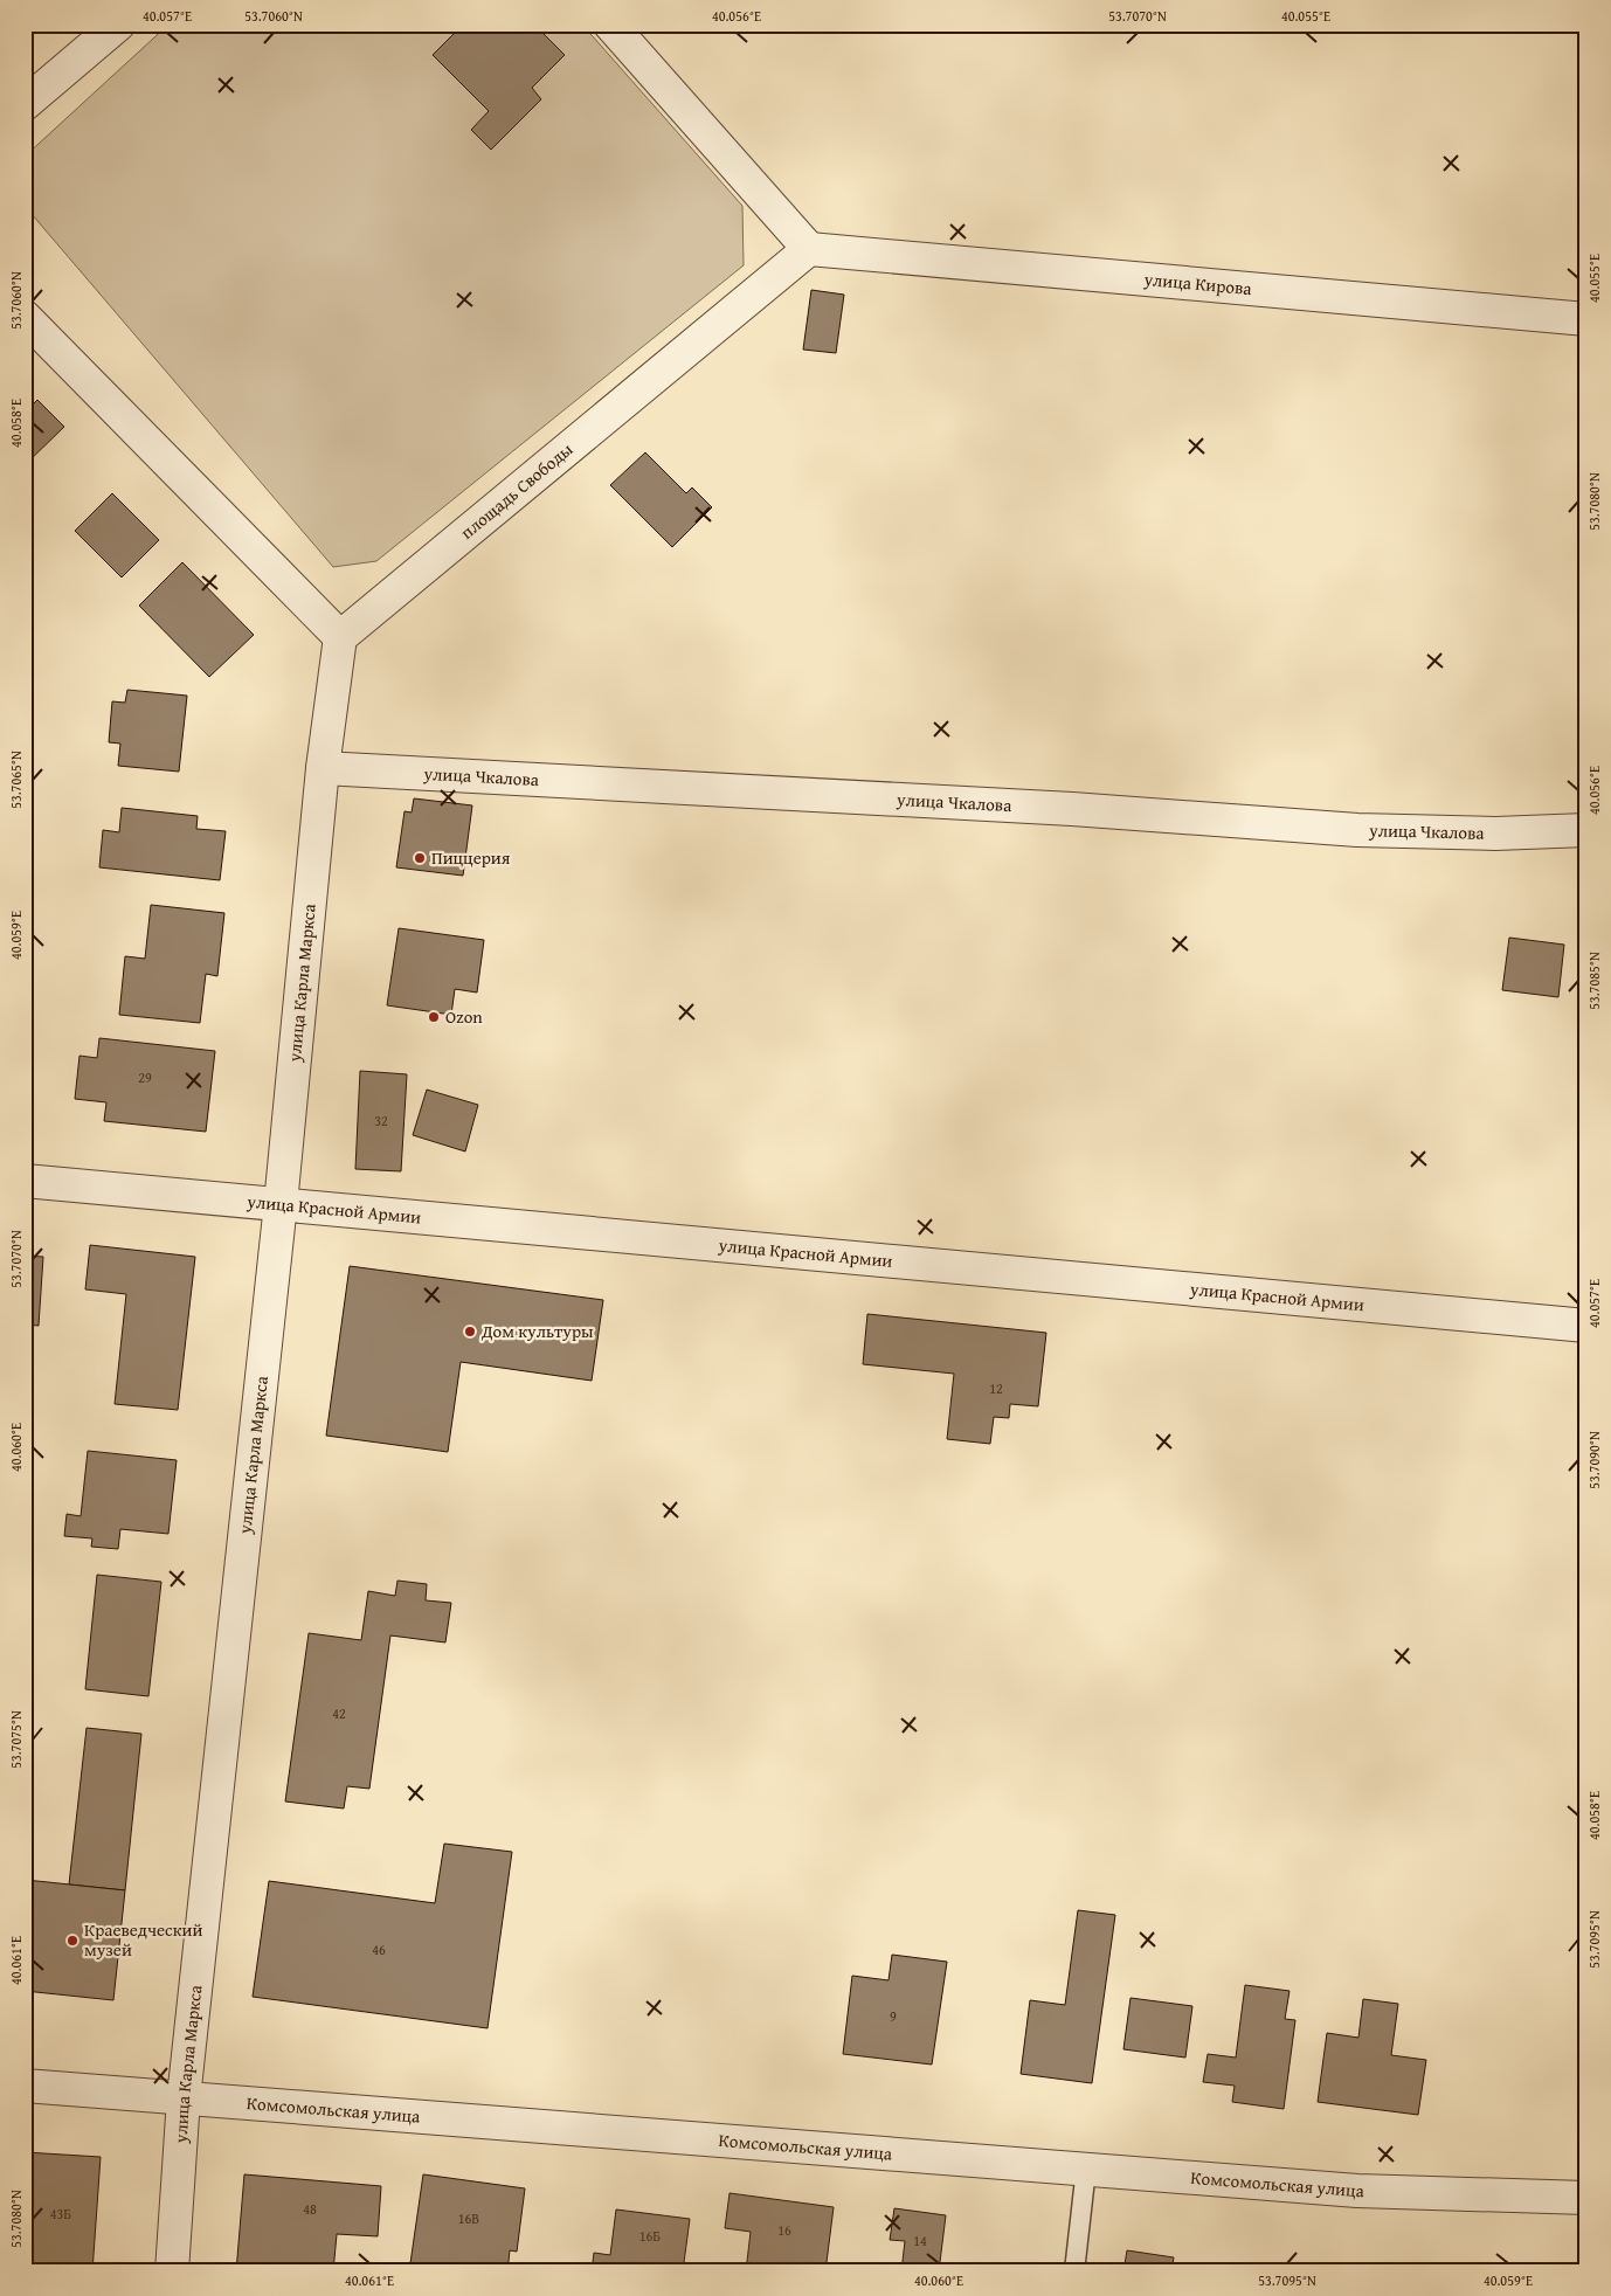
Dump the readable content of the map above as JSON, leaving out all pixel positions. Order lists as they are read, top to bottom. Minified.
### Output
{"streets":{"street":["улица Кирова","площадь Свободы","улица Чкалова","улица Карла Маркса","улица Красной Армии","Комсомольская улица"]},"crossings":[["улица Кирова","площадь Свободы"],["площадь Свободы","улица Карла Маркса"],["улица Чкалова","улица Карла Маркса"],["улица Карла Маркса","улица Красной Армии"],["улица Карла Маркса","Комсомольская улица"]],"places":["Пиццерия","Ozon","Дом культуры","Краеведческий музей"],"house_numbers":["29","32","12","42","46","9","48","43Б","16В","16","16Б","14"],"coordinates":["40.057°E","53.7060°N","40.056°E","53.7070°N","40.055°E","40.058°E","53.7080°N","53.7065°N","40.059°E","53.7085°N","40.060°E","53.7090°N","53.7075°N","53.7095°N","40.061°E"]}
